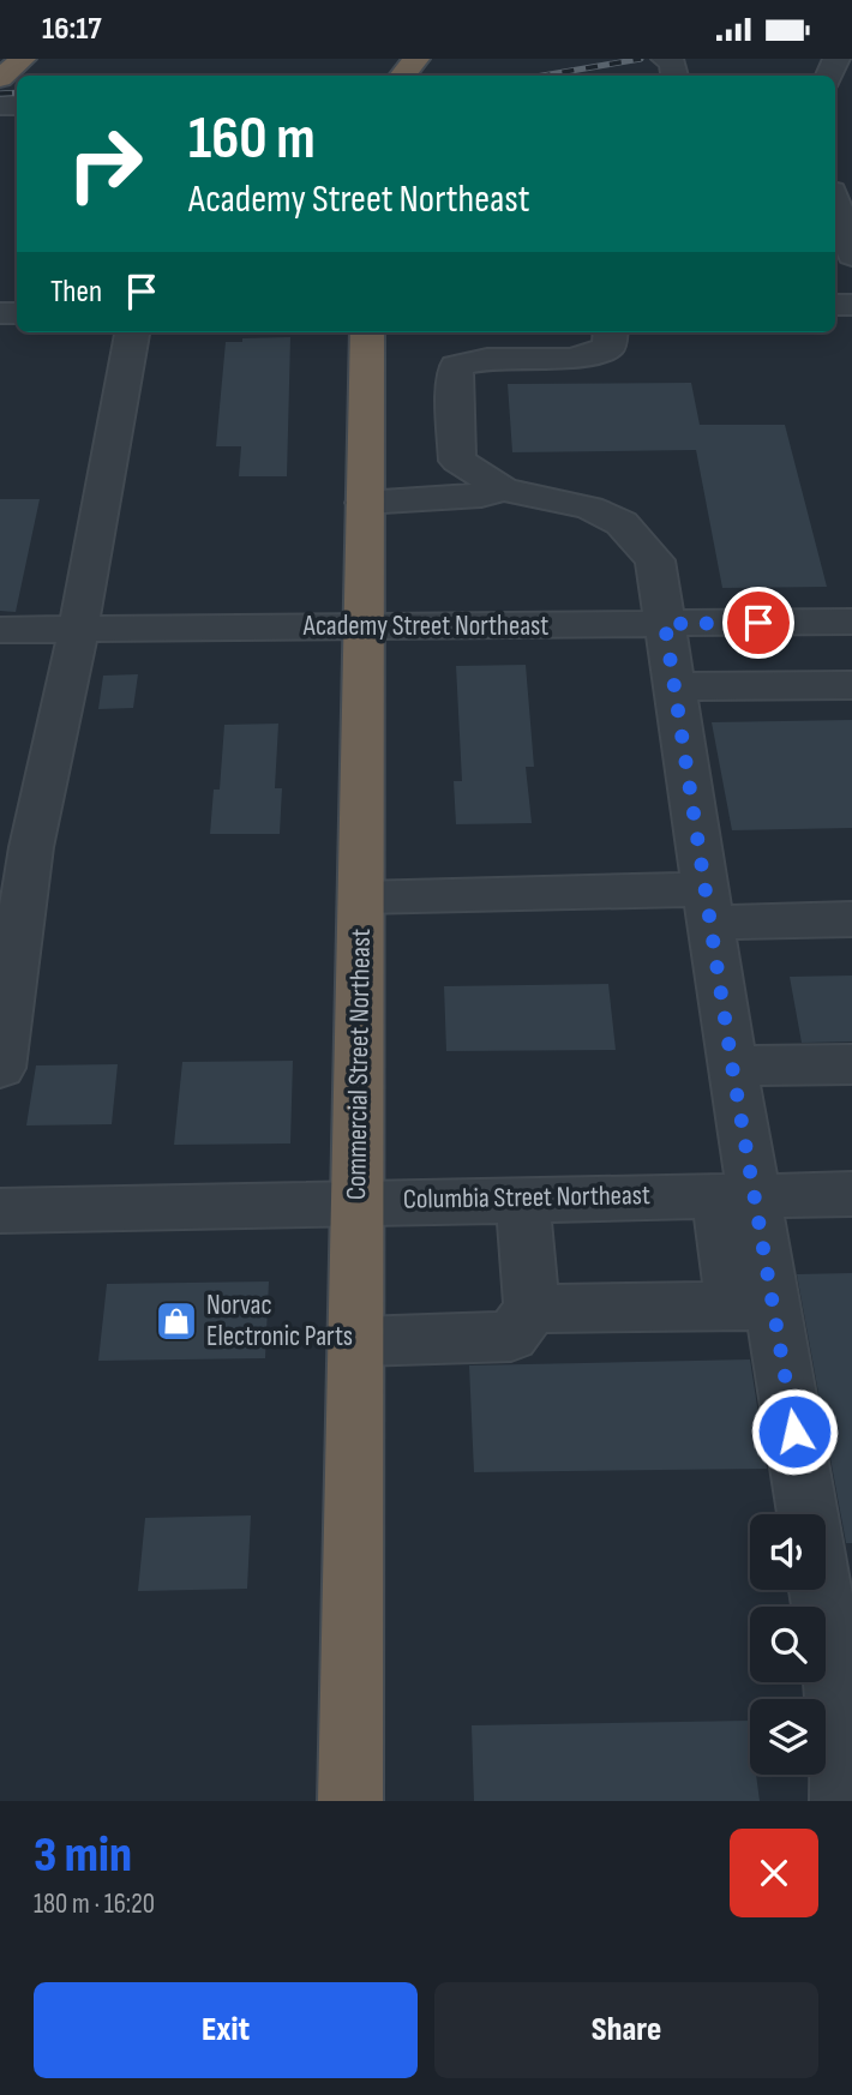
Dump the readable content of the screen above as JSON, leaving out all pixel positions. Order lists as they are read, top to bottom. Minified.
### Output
{"streets":{"highway":["Commercial Street Northeast"],"street":["Academy Street Northeast","Columbia Street Northeast"]},"crossings":[["Academy Street Northeast","Commercial Street Northeast"],["Commercial Street Northeast","Columbia Street Northeast"]],"places":{"shop":["Norvac Electronic Parts"]},"page":{"status":"16:17","turn":["160 m","Academy Street Northeast"],"then":"Then","heading":["3 min","180 m · 16:20"],"buttons":["Exit","Share"]}}
